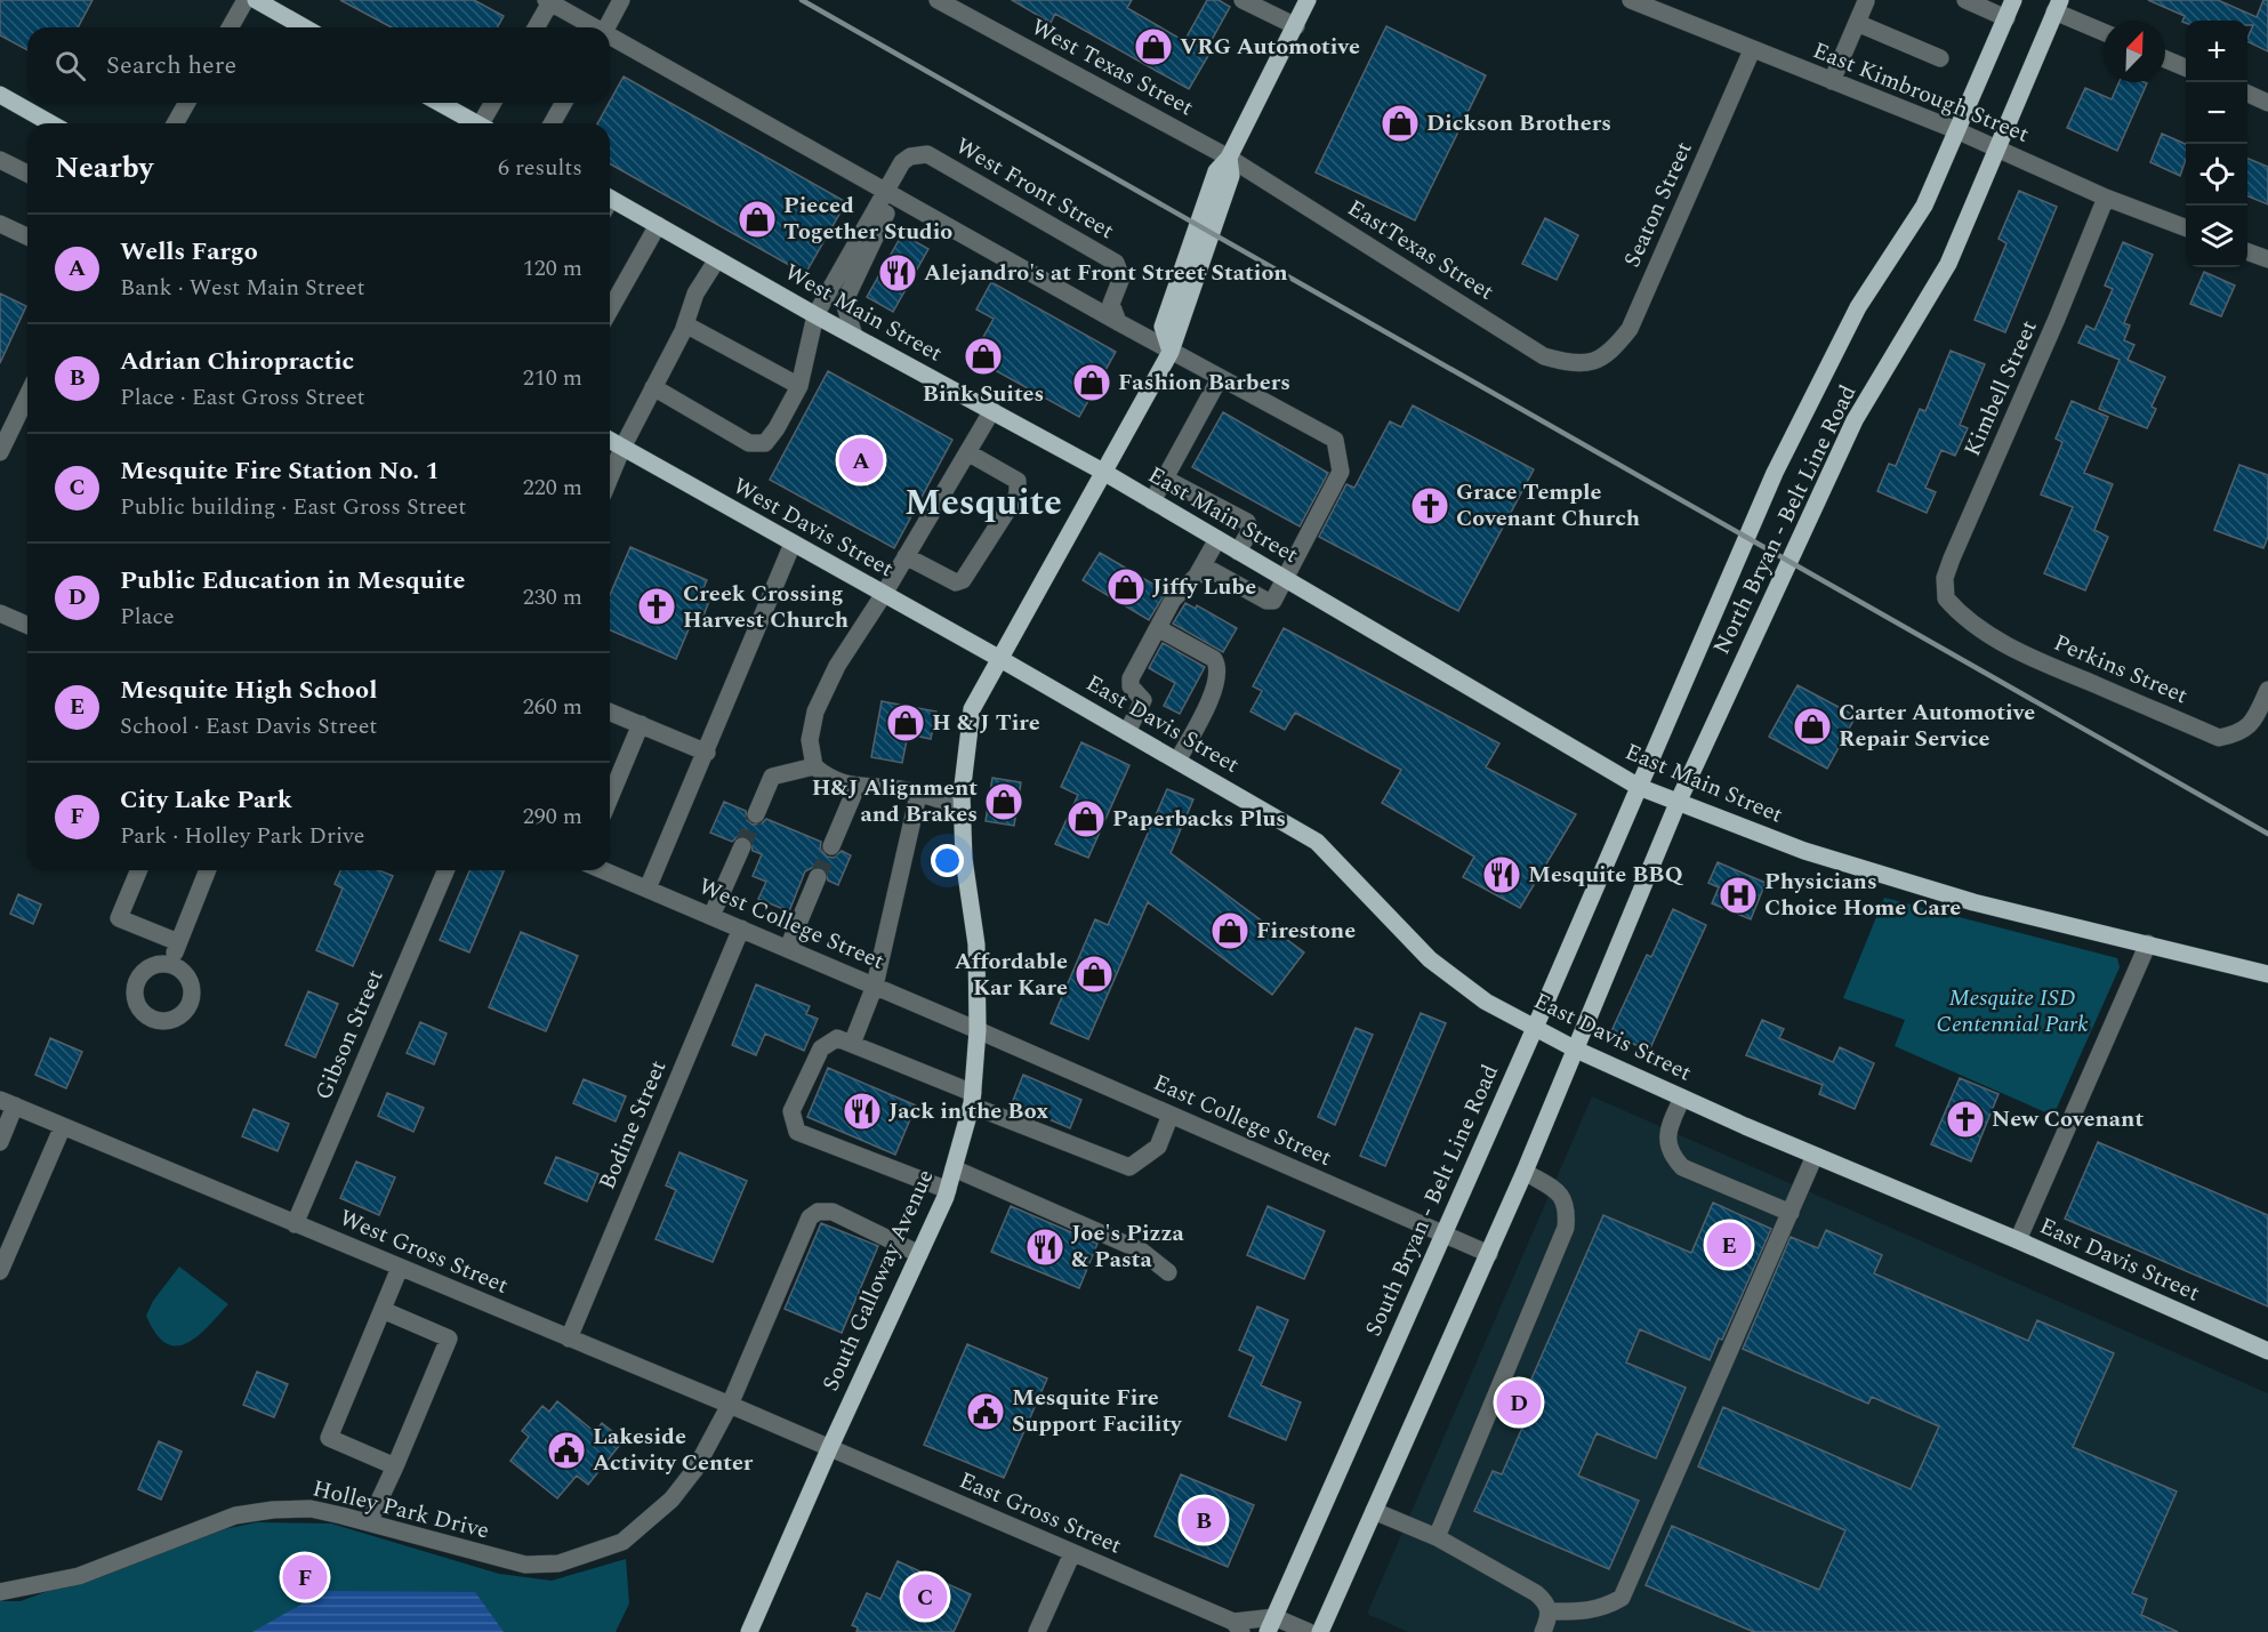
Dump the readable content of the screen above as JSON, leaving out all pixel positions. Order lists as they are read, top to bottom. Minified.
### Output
{"streets":{"main road":["West Main Street","East Main Street","North Bryan - Belt Line Road","West Davis Street","East Davis Street","South Bryan - Belt Line Road","South Galloway Avenue"],"street":["West Texas Street","East Kimbrough Street","West Front Street","Seaton Street","EastTexas Street","Kimbell Street","Perkins Street","West College Street","Gibson Street","East College Street","Bodine Street","West Gross Street","Holley Park Drive","East Gross Street"]},"crossings":[["West Texas Street","EastTexas Street"],["West Texas Street","South Galloway Avenue"],["East Kimbrough Street","Seaton Street"],["East Kimbrough Street","Kimbell Street"],["East Kimbrough Street","North Bryan - Belt Line Road"],["Seaton Street","EastTexas Street"],["EastTexas Street","South Galloway Avenue"],["West Main Street","East Main Street"],["West Main Street","South Galloway Avenue"],["Kimbell Street","Perkins Street"],["East Main Street","North Bryan - Belt Line Road"],["East Main Street","South Bryan - Belt Line Road"],["East Main Street","South Galloway Avenue"],["North Bryan - Belt Line Road","South Bryan - Belt Line Road"],["West Davis Street","East Davis Street"],["West Davis Street","South Galloway Avenue"],["East Davis Street","South Bryan - Belt Line Road"],["East Davis Street","South Galloway Avenue"],["West College Street","East College Street"],["West College Street","Bodine Street"],["West College Street","South Galloway Avenue"],["Gibson Street","West Gross Street"],["East College Street","South Bryan - Belt Line Road"],["East College Street","South Galloway Avenue"],["Bodine Street","West Gross Street"],["South Bryan - Belt Line Road","East Gross Street"],["West Gross Street","South Galloway Avenue"],["West Gross Street","Holley Park Drive"],["West Gross Street","East Gross Street"],["South Galloway Avenue","Holley Park Drive"],["South Galloway Avenue","East Gross Street"]],"districts":["Mesquite"],"parks":["Mesquite ISD Centennial Park"],"places":{"shop":["VRG Automotive","Dickson Brothers","Pieced Together Studio","Bink Suites","Fashion Barbers","Jiffy Lube","H & J Tire","Carter Automotive Repair Service","H&J Alignment and Brakes","Paperbacks Plus","Firestone","Affordable Kar Kare"],"restaurant":["Alejandro's at Front Street Station","Mesquite BBQ","Jack in the Box","Joe's Pizza & Pasta"],"church":["Grace Temple Covenant Church","Creek Crossing Harvest Church","New Covenant"],"hospital":["Physicians Choice Home Care"],"public building":["Mesquite Fire Support Facility","Lakeside Activity Center"]},"north":"top right","page":{"map_buttons":["+","−"],"search":"Search here","heading":["Nearby","6 results"],"list":[{"mark":"A","name":"Wells Fargo","note":"Bank · West Main Street","value":"120 m"},{"mark":"B","name":"Adrian Chiropractic","note":"Place · East Gross Street","value":"210 m"},{"mark":"C","name":"Mesquite Fire Station No. 1","note":"Public building · East Gross Street","value":"220 m"},{"mark":"D","name":"Public Education in Mesquite","note":"Place","value":"230 m"},{"mark":"E","name":"Mesquite High School","note":"School · East Davis Street","value":"260 m"},{"mark":"F","name":"City Lake Park","note":"Park · Holley Park Drive","value":"290 m"}],"pins":["A","E","D","B","F","C"]}}
